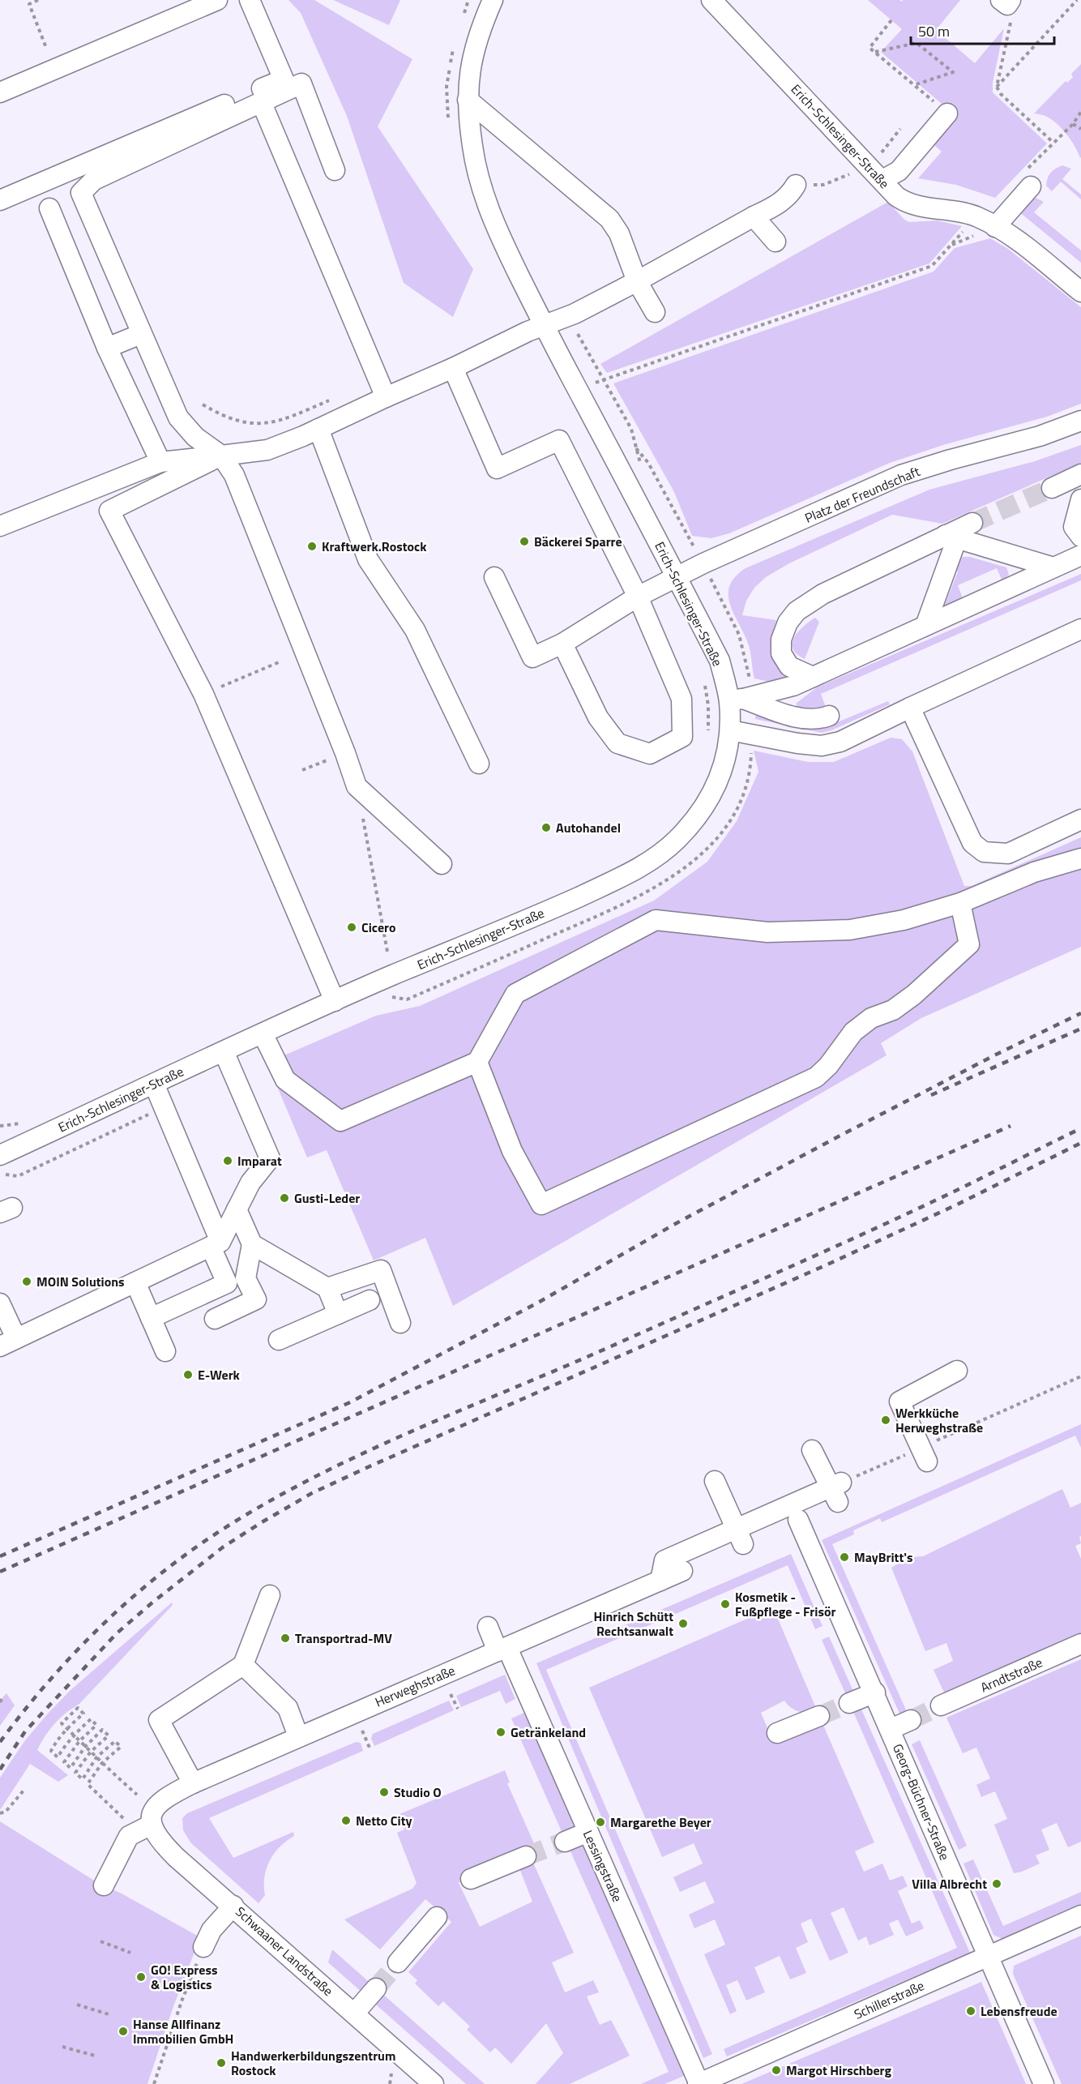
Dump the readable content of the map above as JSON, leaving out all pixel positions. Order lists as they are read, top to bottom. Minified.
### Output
{"streets":{"street":["Erich-Schlesinger-Straße","Platz der Freundschaft","Arndtstraße","Herweghstraße","Georg-Büchner-Straße","Lessingstraße","Schwaaner Landstraße","Schillerstraße"]},"crossings":[["Erich-Schlesinger-Straße","Platz der Freundschaft"],["Herweghstraße","Lessingstraße"],["Herweghstraße","Schwaaner Landstraße"],["Georg-Büchner-Straße","Schillerstraße"],["Lessingstraße","Schillerstraße"]],"places":["Bäckerei Sparre","Kraftwerk.Rostock","Autohandel","Cicero","Imparat","Gusti-Leder","MOIN Solutions","E-Werk","Werkküche Herweghstraße","MayBritt's","Kosmetik - Fußpflege - Frisör","Hinrich Schütt Rechtsanwalt","Transportrad-MV","Getränkeland","Studio O","Netto City","Margarethe Beyer","Villa Albrecht","GO! Express & Logistics","Lebensfreude","Hanse Allfinanz Immobilien GmbH","Handwerkerbildungszentrum Rostock","Margot Hirschberg"],"scale_bar":"50 m"}
